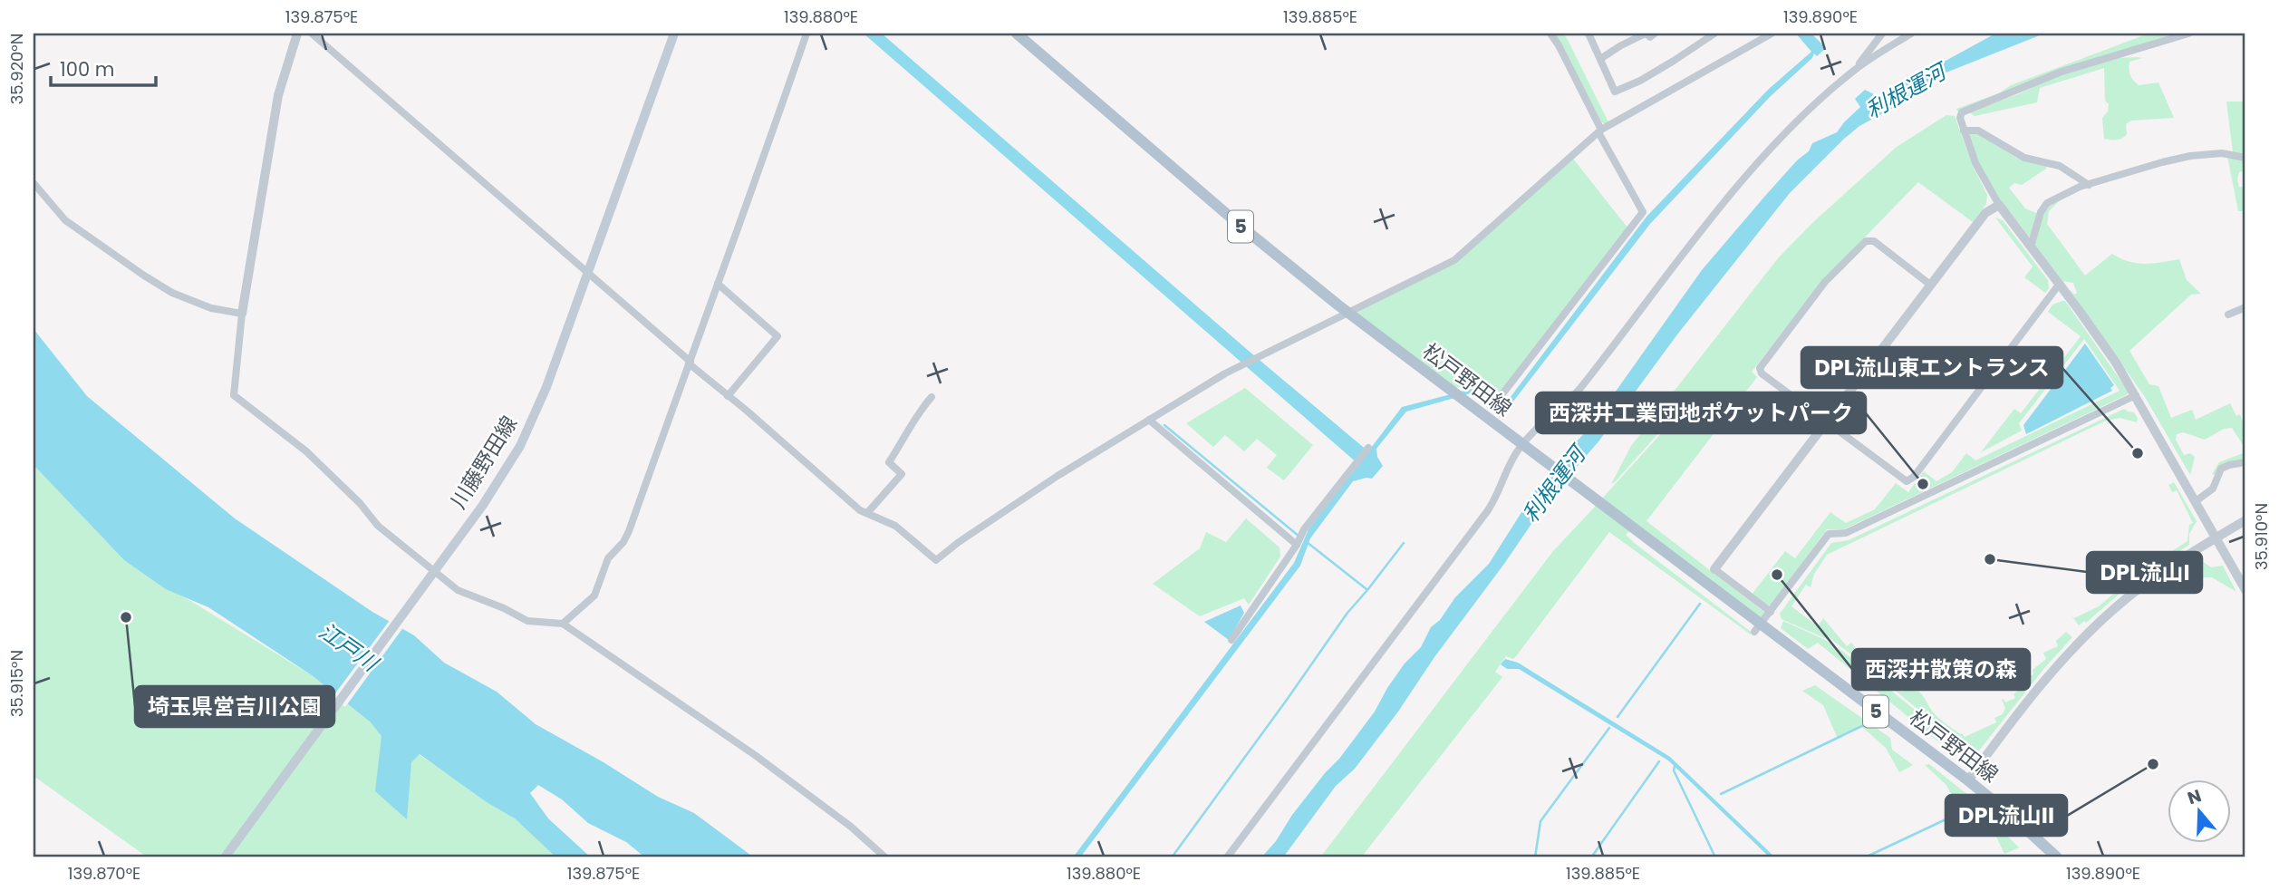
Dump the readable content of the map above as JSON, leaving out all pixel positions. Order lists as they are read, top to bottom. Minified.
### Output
{"streets":{"main road":["5","松戸野田線","川藤野田線"]},"water":["利根運河","江戸川"],"places":["DPL流山東エントランス","西深井工業団地ポケットパーク","DPL流山I","西深井散策の森","埼玉県営吉川公園","DPL流山II"],"scale_bar":"100 m","north":"top","coordinates":["139.875°E","139.880°E","139.885°E","139.890°E","35.920°N","35.910°N","35.915°N","139.870°E"]}
